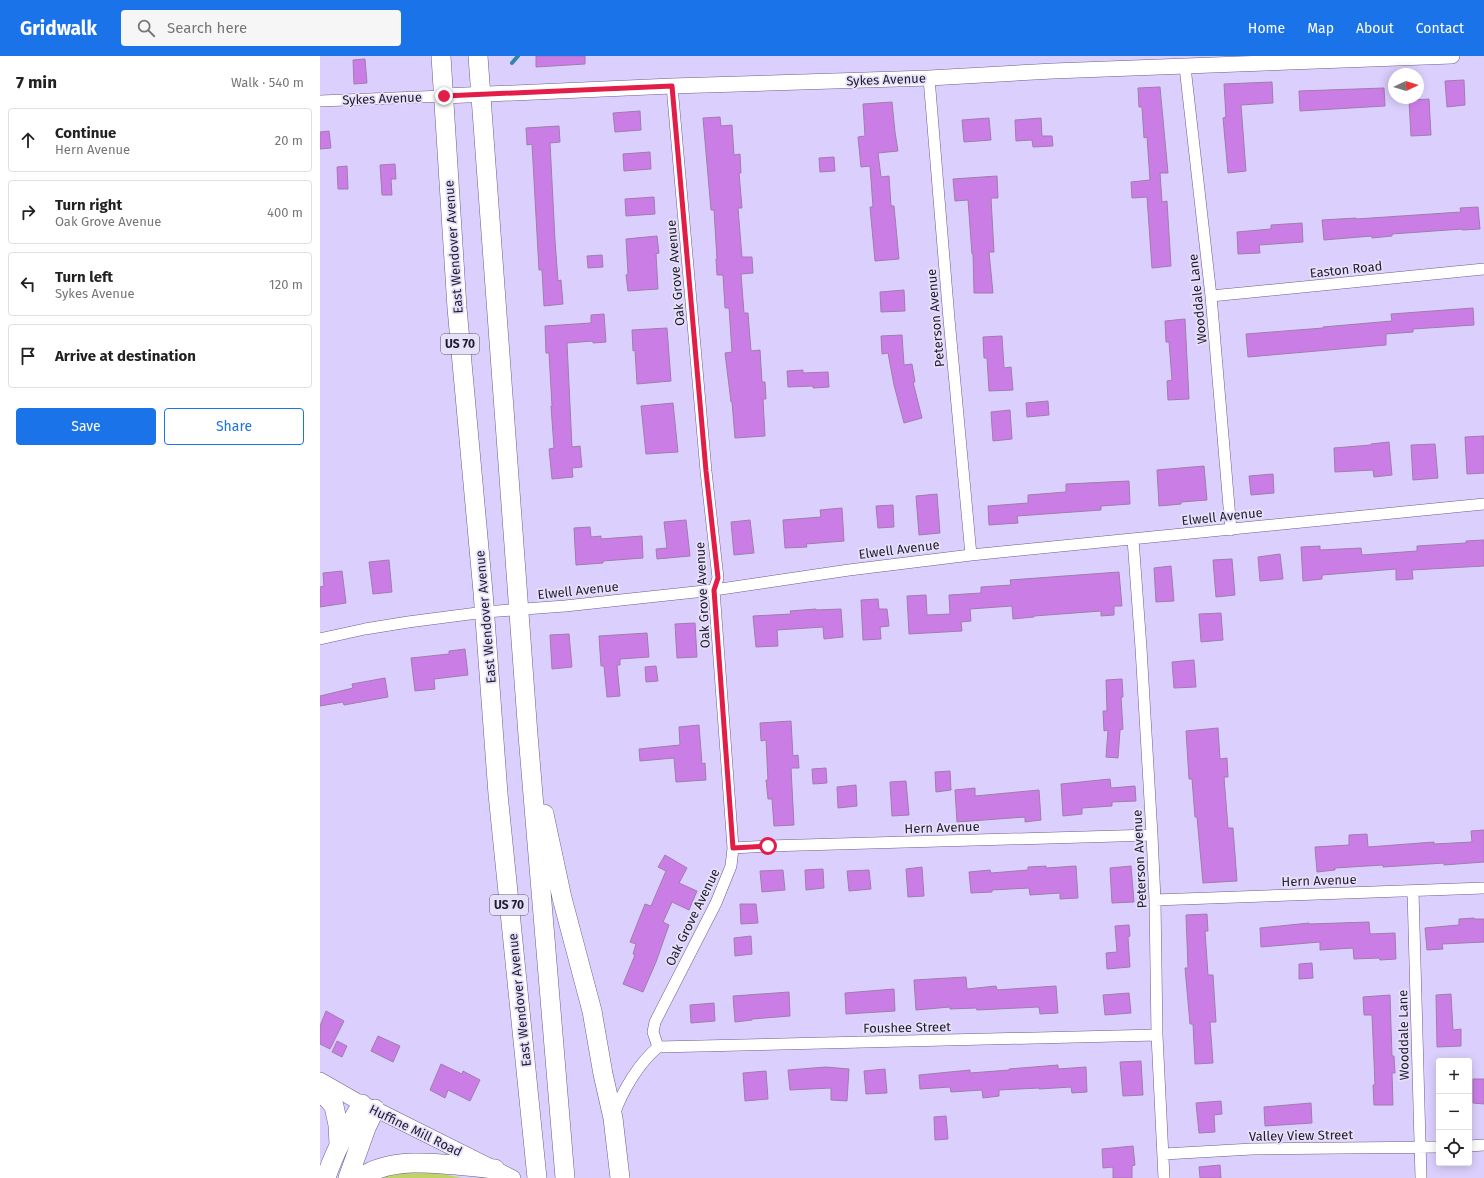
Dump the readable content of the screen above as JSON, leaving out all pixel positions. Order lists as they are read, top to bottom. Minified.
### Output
{"streets":{"highway":["East Wendover Avenue","US 70"],"street":["Sykes Avenue","Easton Road","Oak Grove Avenue","Wooddale Lane","Peterson Avenue","Elwell Avenue","Hern Avenue","Foushee Street","Huffine Mill Road","Valley View Street"]},"crossings":[["Sykes Avenue","East Wendover Avenue"],["Sykes Avenue","Oak Grove Avenue"],["Sykes Avenue","Wooddale Lane"],["Sykes Avenue","Peterson Avenue"],["Sykes Avenue","US 70"],["East Wendover Avenue","Elwell Avenue"],["Easton Road","Wooddale Lane"],["Oak Grove Avenue","Elwell Avenue"],["Oak Grove Avenue","Hern Avenue"],["Oak Grove Avenue","Foushee Street"],["Wooddale Lane","Elwell Avenue"],["Wooddale Lane","Hern Avenue"],["Wooddale Lane","Valley View Street"],["Peterson Avenue","Elwell Avenue"],["Peterson Avenue","Hern Avenue"],["Peterson Avenue","Foushee Street"],["Peterson Avenue","Valley View Street"],["US 70","Elwell Avenue"]],"north":"right","page":{"header":"Gridwalk","search":"Search here","nav":["Home","Map","About","Contact"],"heading":["7 min","Walk · 540 m"],"list":[["Continue","Hern Avenue","20 m"],["Turn right","Oak Grove Avenue","400 m"],["Turn left","Sykes Avenue","120 m"],"Arrive at destination"],"buttons":["Save","Share"],"map_buttons":["+","−"]}}
